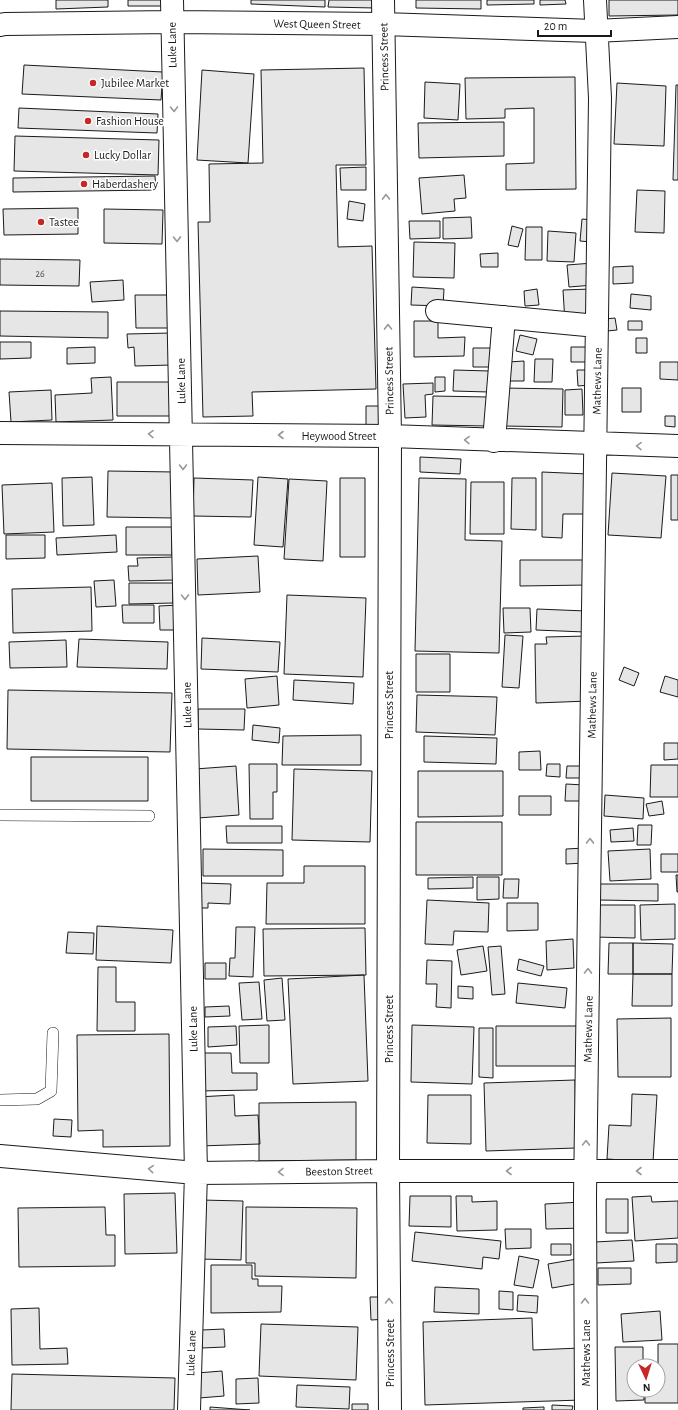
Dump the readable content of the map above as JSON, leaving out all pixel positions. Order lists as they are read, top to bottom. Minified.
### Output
{"streets":{"street":["West Queen Street","Luke Lane","Princess Street","Mathews Lane","Heywood Street","Beeston Street"]},"crossings":[["West Queen Street","Luke Lane"],["West Queen Street","Princess Street"],["West Queen Street","Mathews Lane"],["Luke Lane","Heywood Street"],["Luke Lane","Beeston Street"],["Princess Street","Heywood Street"],["Princess Street","Beeston Street"],["Mathews Lane","Heywood Street"],["Mathews Lane","Beeston Street"]],"one_way":["Luke Lane","Princess Street","Mathews Lane","Heywood Street","Beeston Street"],"places":["Jubilee Market","Fashion House","Lucky Dollar","Haberdashery","Tastee"],"house_numbers":["26"],"scale_bar":"20 m","north":"bottom"}
